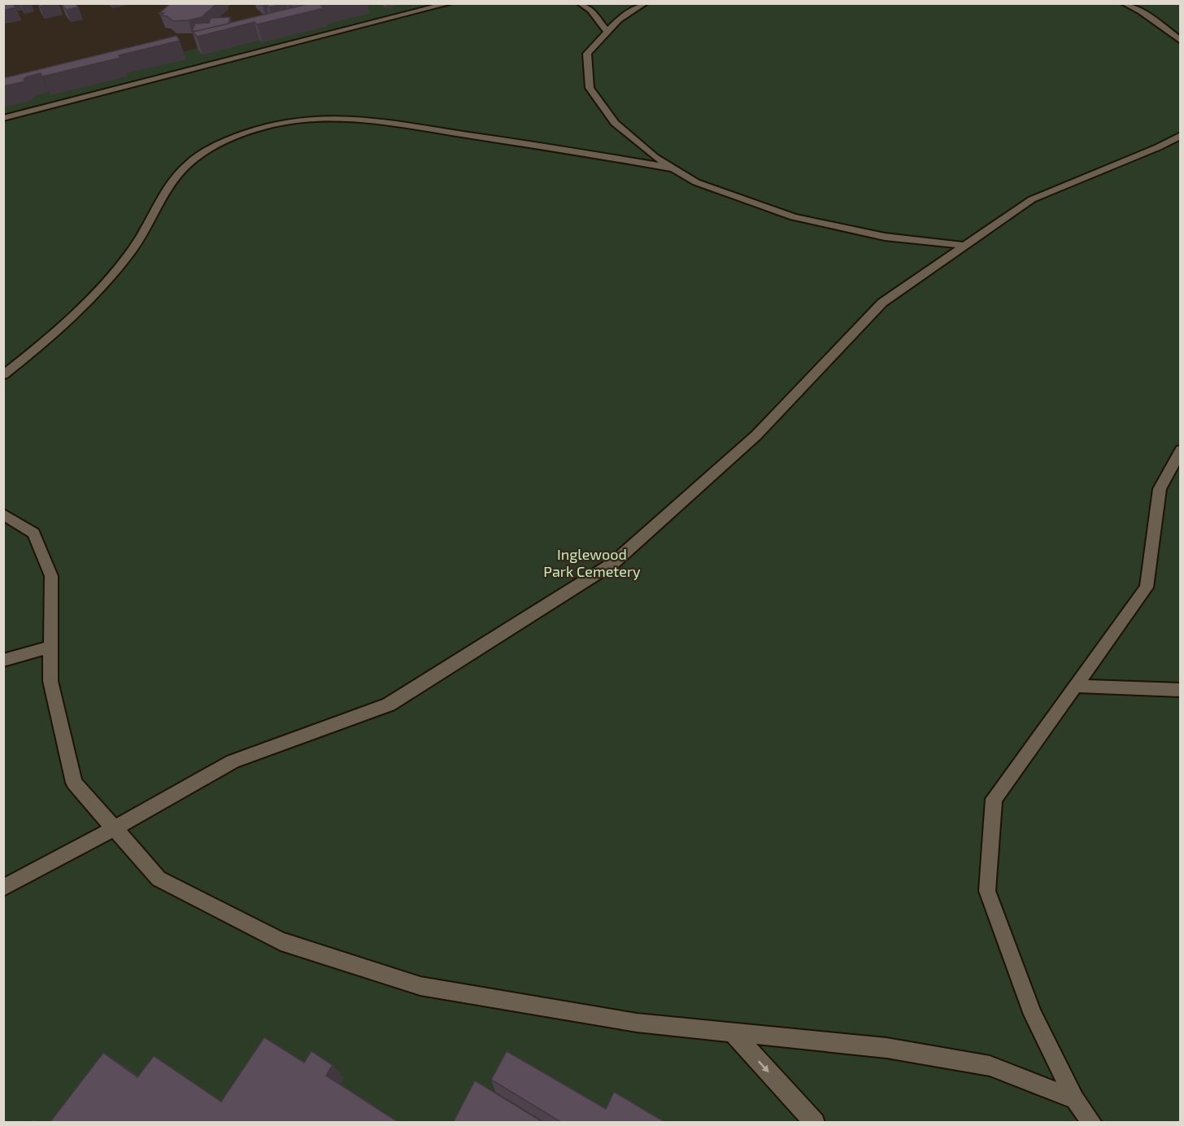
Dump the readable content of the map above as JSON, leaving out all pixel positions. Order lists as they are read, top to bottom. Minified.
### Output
{"parks":["Inglewood Park Cemetery"]}
